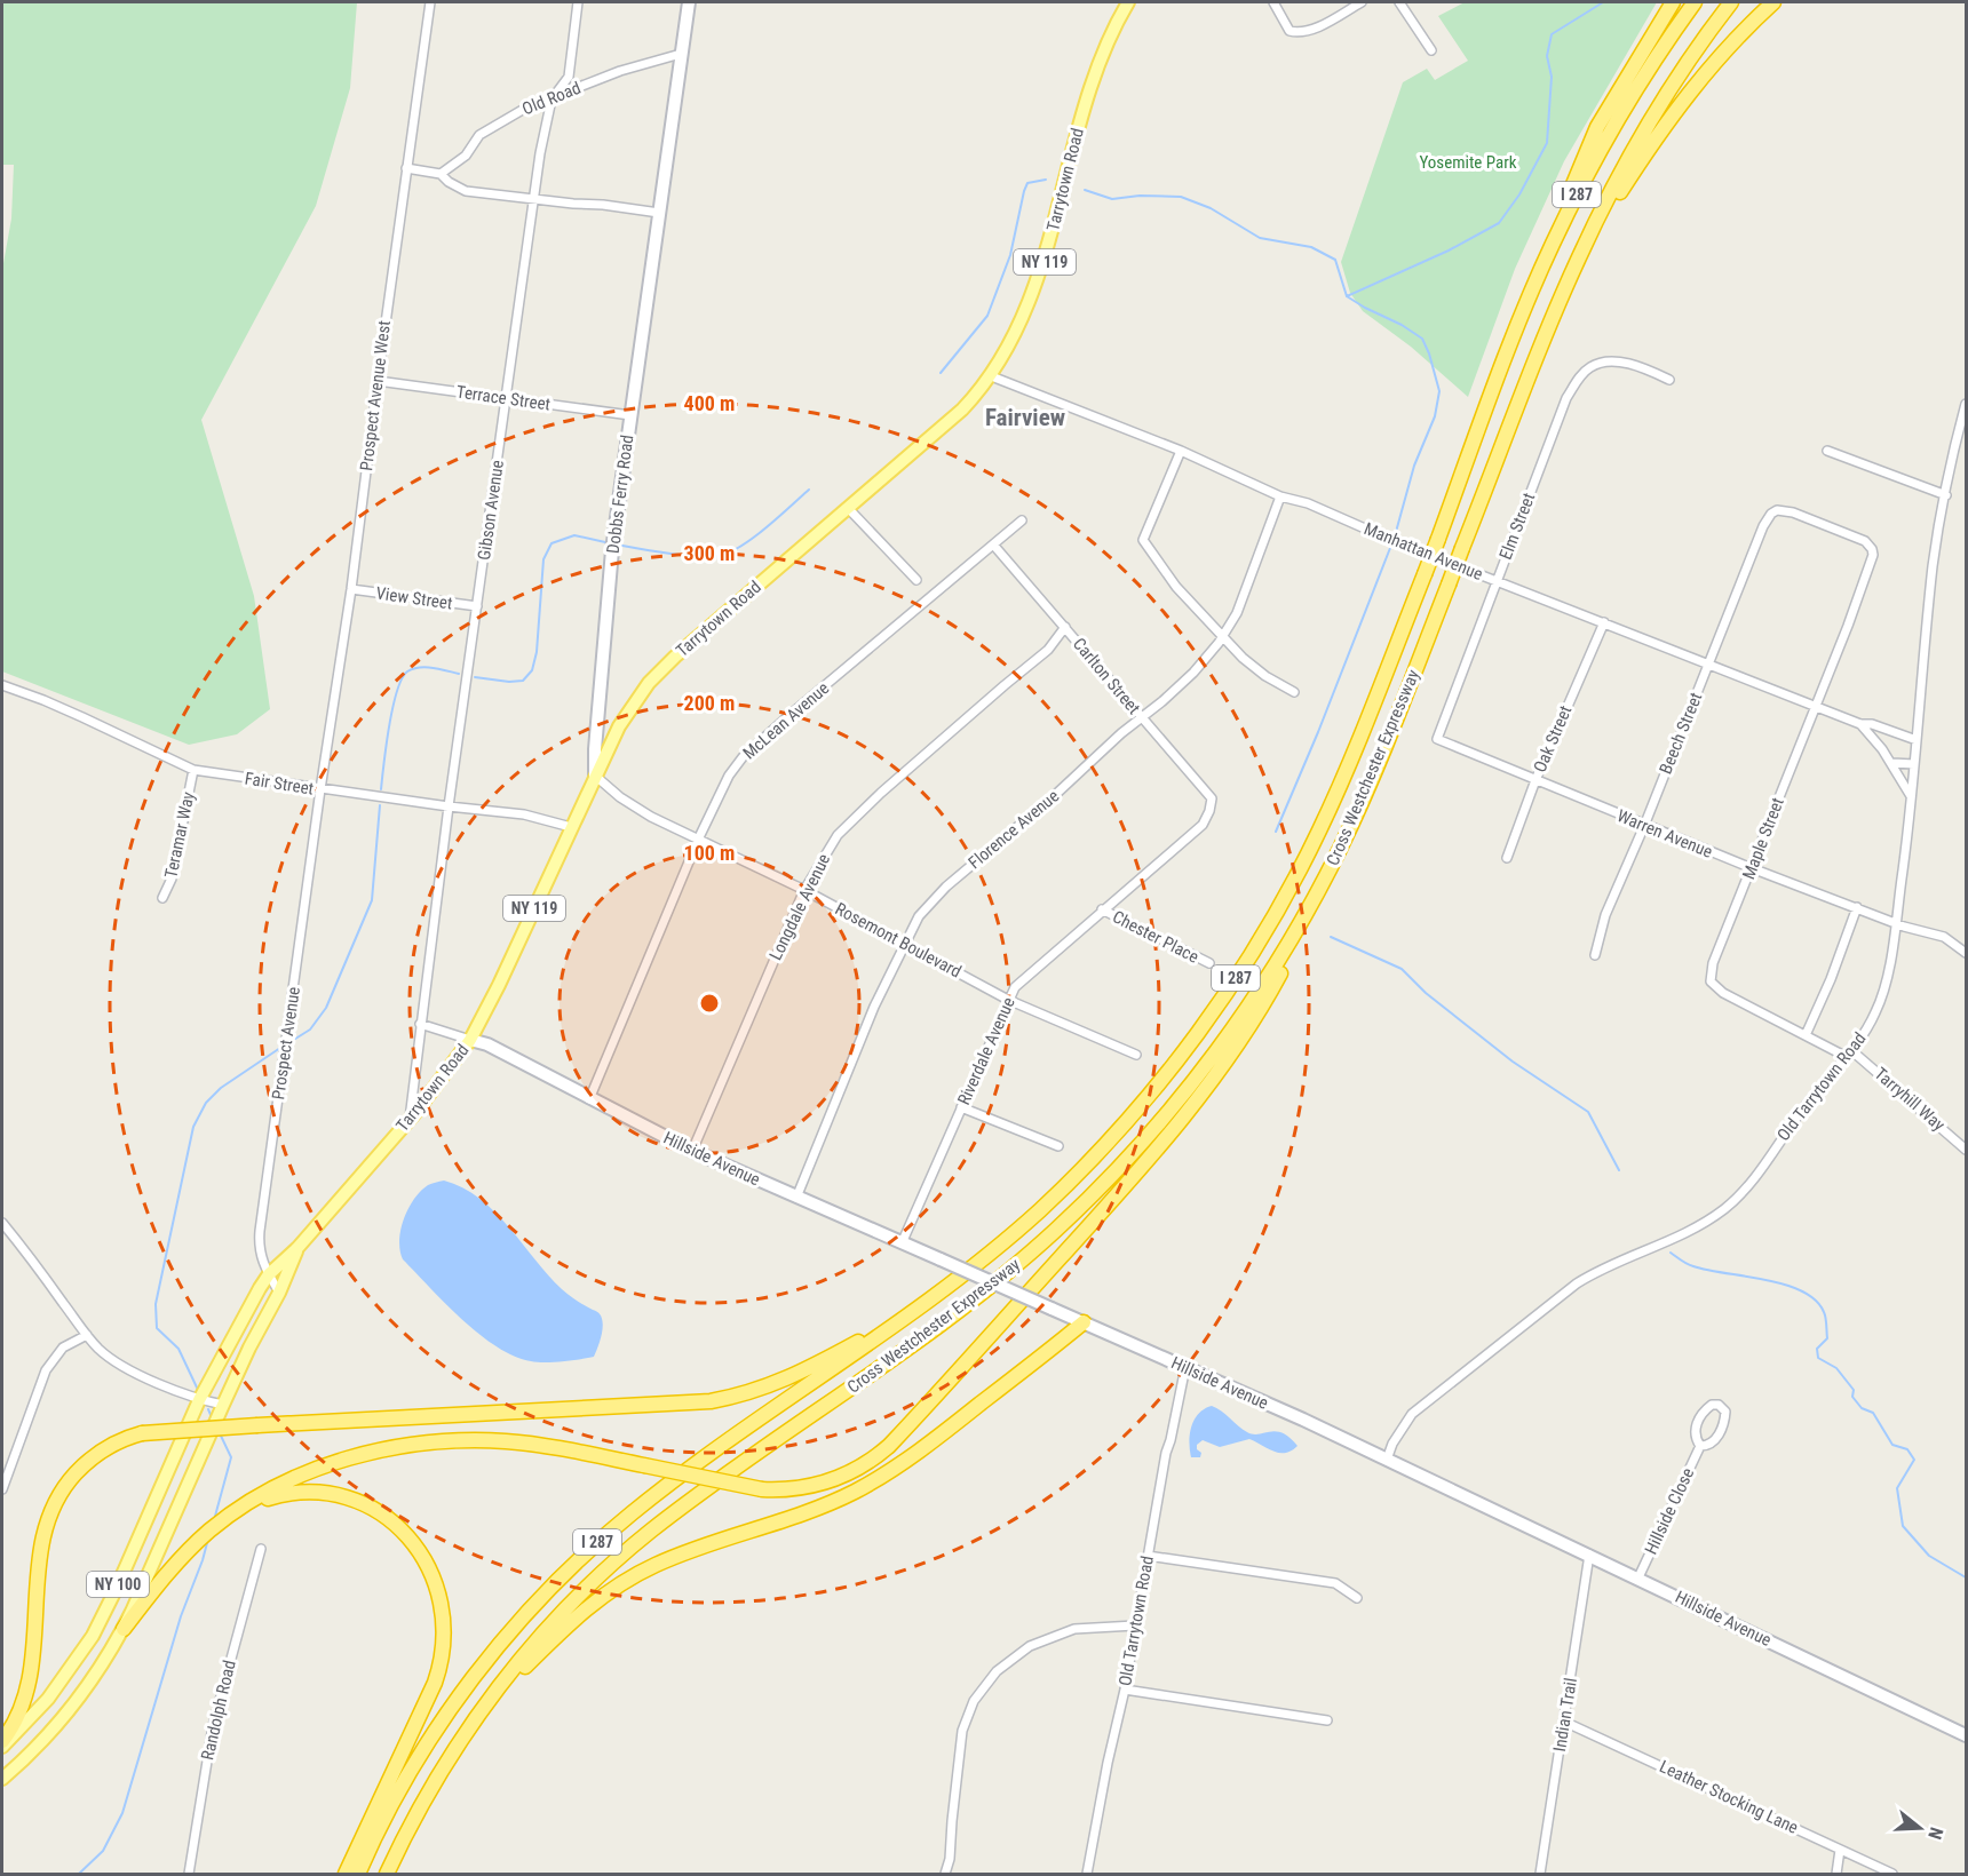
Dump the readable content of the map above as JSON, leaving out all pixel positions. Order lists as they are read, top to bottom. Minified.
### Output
{"streets":{"highway":["I 287","Cross Westchester Expressway"],"main road":["Tarrytown Road","NY 119","Dobbs Ferry Road","Hillside Avenue","NY 100"],"street":["Old Road","Prospect Avenue West","Terrace Street","Gibson Avenue","Elm Street","Manhattan Avenue","View Street","Carlton Street","McLean Avenue","Beech Street","Oak Street","Fair Street","Florence Avenue","Warren Avenue","Teramar Way","Maple Street","Longdale Avenue","Chester Place","Rosemont Boulevard","Prospect Avenue","Riverdale Avenue","Old Tarrytown Road","Tarryhill Way","Hillside Close","Randolph Road","Indian Trail","Leather Stocking Lane"]},"crossings":[["Old Road","Dobbs Ferry Road"],["Old Road","Gibson Avenue"],["Tarrytown Road","Dobbs Ferry Road"],["Tarrytown Road","Gibson Avenue"],["Tarrytown Road","Manhattan Avenue"],["Tarrytown Road","Fair Street"],["Tarrytown Road","Rosemont Boulevard"],["Tarrytown Road","Prospect Avenue"],["Tarrytown Road","Hillside Avenue"],["Prospect Avenue West","Terrace Street"],["Prospect Avenue West","View Street"],["Prospect Avenue West","Fair Street"],["Prospect Avenue West","Prospect Avenue"],["Terrace Street","Dobbs Ferry Road"],["Terrace Street","Gibson Avenue"],["Dobbs Ferry Road","Rosemont Boulevard"],["Gibson Avenue","View Street"],["Gibson Avenue","Fair Street"],["Elm Street","Manhattan Avenue"],["Elm Street","Warren Avenue"],["Manhattan Avenue","Beech Street"],["Manhattan Avenue","Oak Street"],["Manhattan Avenue","Florence Avenue"],["Manhattan Avenue","Maple Street"],["Manhattan Avenue","Old Tarrytown Road"],["Carlton Street","McLean Avenue"],["Carlton Street","Florence Avenue"],["Carlton Street","Longdale Avenue"],["Carlton Street","Riverdale Avenue"],["McLean Avenue","Rosemont Boulevard"],["McLean Avenue","Hillside Avenue"],["Beech Street","Warren Avenue"],["Beech Street","Maple Street"],["Oak Street","Warren Avenue"],["Fair Street","Teramar Way"],["Fair Street","Prospect Avenue"],["Florence Avenue","Rosemont Boulevard"],["Florence Avenue","Hillside Avenue"],["Warren Avenue","Maple Street"],["Warren Avenue","Old Tarrytown Road"],["Maple Street","Old Tarrytown Road"],["Maple Street","Tarryhill Way"],["Longdale Avenue","Rosemont Boulevard"],["Longdale Avenue","Hillside Avenue"],["Chester Place","Riverdale Avenue"],["Rosemont Boulevard","Riverdale Avenue"],["Riverdale Avenue","Hillside Avenue"],["Old Tarrytown Road","Tarryhill Way"],["Old Tarrytown Road","Hillside Avenue"],["Hillside Avenue","Hillside Close"],["Hillside Avenue","Indian Trail"],["Indian Trail","Leather Stocking Lane"]],"districts":["Fairview"],"parks":["Yosemite Park"],"north":"right","rings":["400 m","300 m","200 m","100 m"]}
